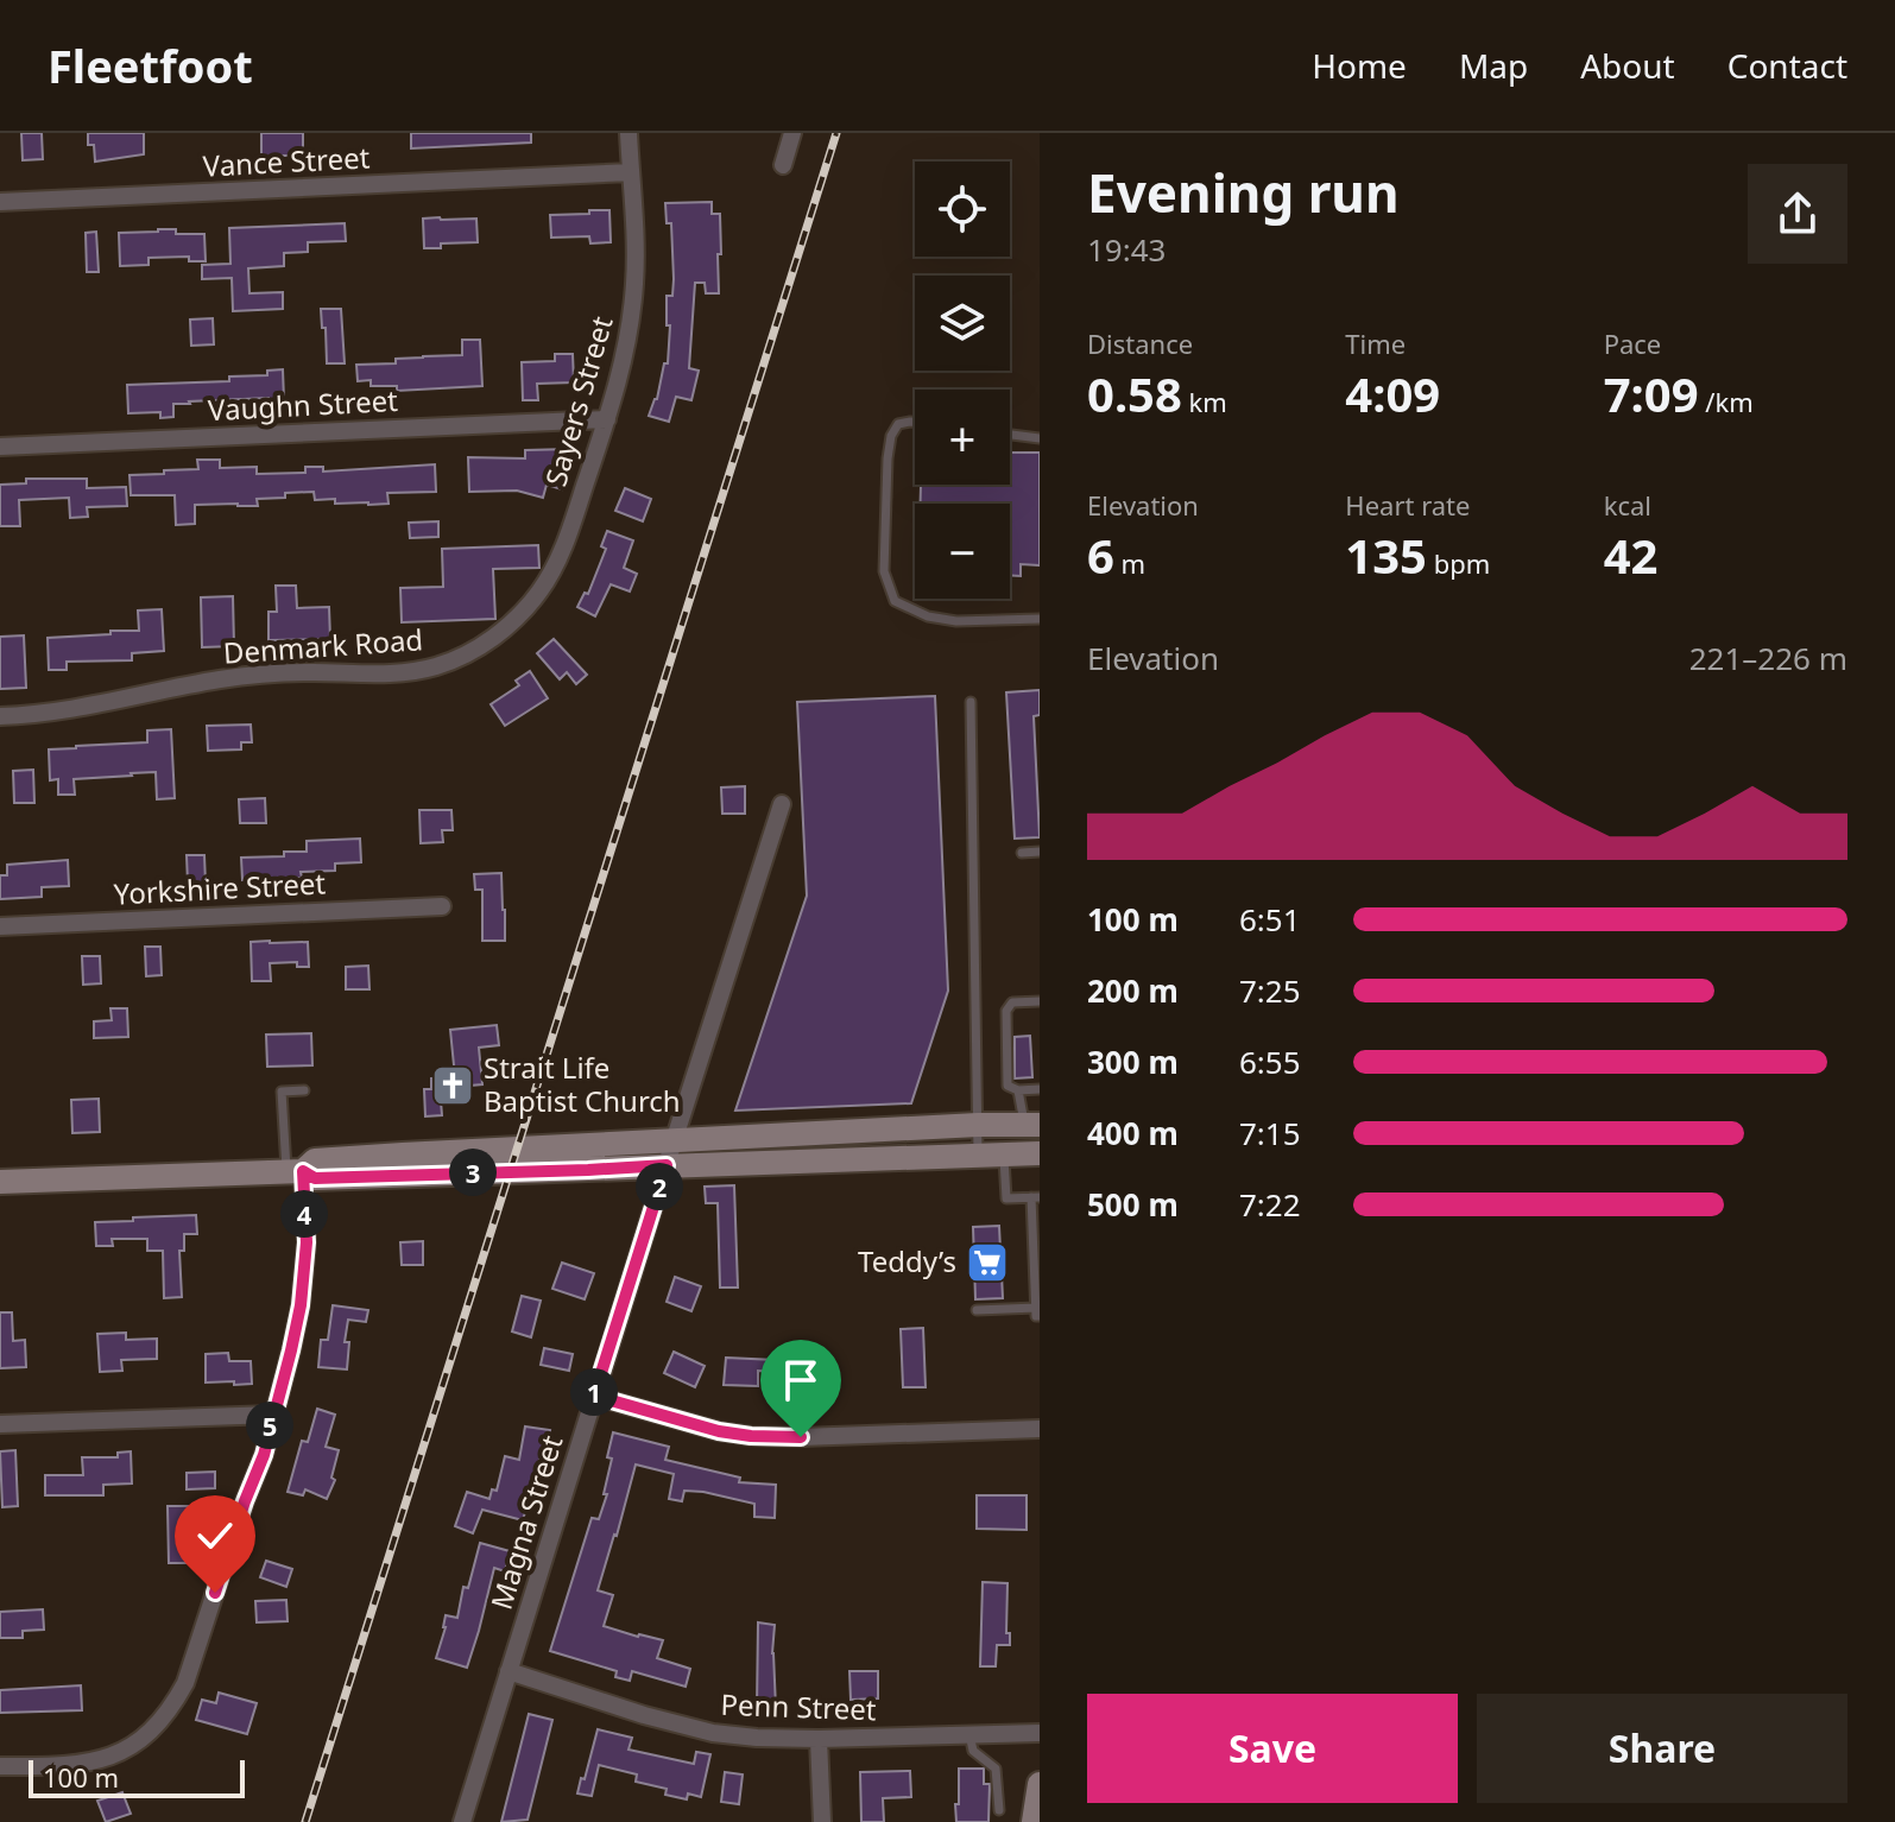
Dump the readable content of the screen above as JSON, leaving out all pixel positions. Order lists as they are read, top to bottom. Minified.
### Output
{"streets":{"street":["Vance Street","Sayers Street","Vaughn Street","Denmark Road","Yorkshire Street","Magna Street","Penn Street"]},"crossings":[["Vance Street","Sayers Street"],["Sayers Street","Vaughn Street"],["Sayers Street","Denmark Road"],["Magna Street","Penn Street"]],"places":{"church":["Strait Life Baptist Church"],"supermarket":["Teddy’s"]},"scale_bar":"100 m","page":{"header":"Fleetfoot","nav":["Home","Map","About","Contact"],"heading":["Evening run","19:43"],"map_buttons":["+","−"],"stats":[["Distance","0.58 km"],["Time","4:09"],["Pace","7:09 /km"],["Elevation","6 m"],["Heart rate","135 bpm"],["kcal","42"]],"chart":["Elevation","221–226 m"],"list":[{"name":"100 m","note":"6:51"},{"name":"200 m","note":"7:25"},{"name":"300 m","note":"6:55"},{"name":"400 m","note":"7:15"},{"name":"500 m","note":"7:22"}],"pins":["3","2","4","1","5"],"buttons":["Save","Share"],"scale":"100 m"}}
